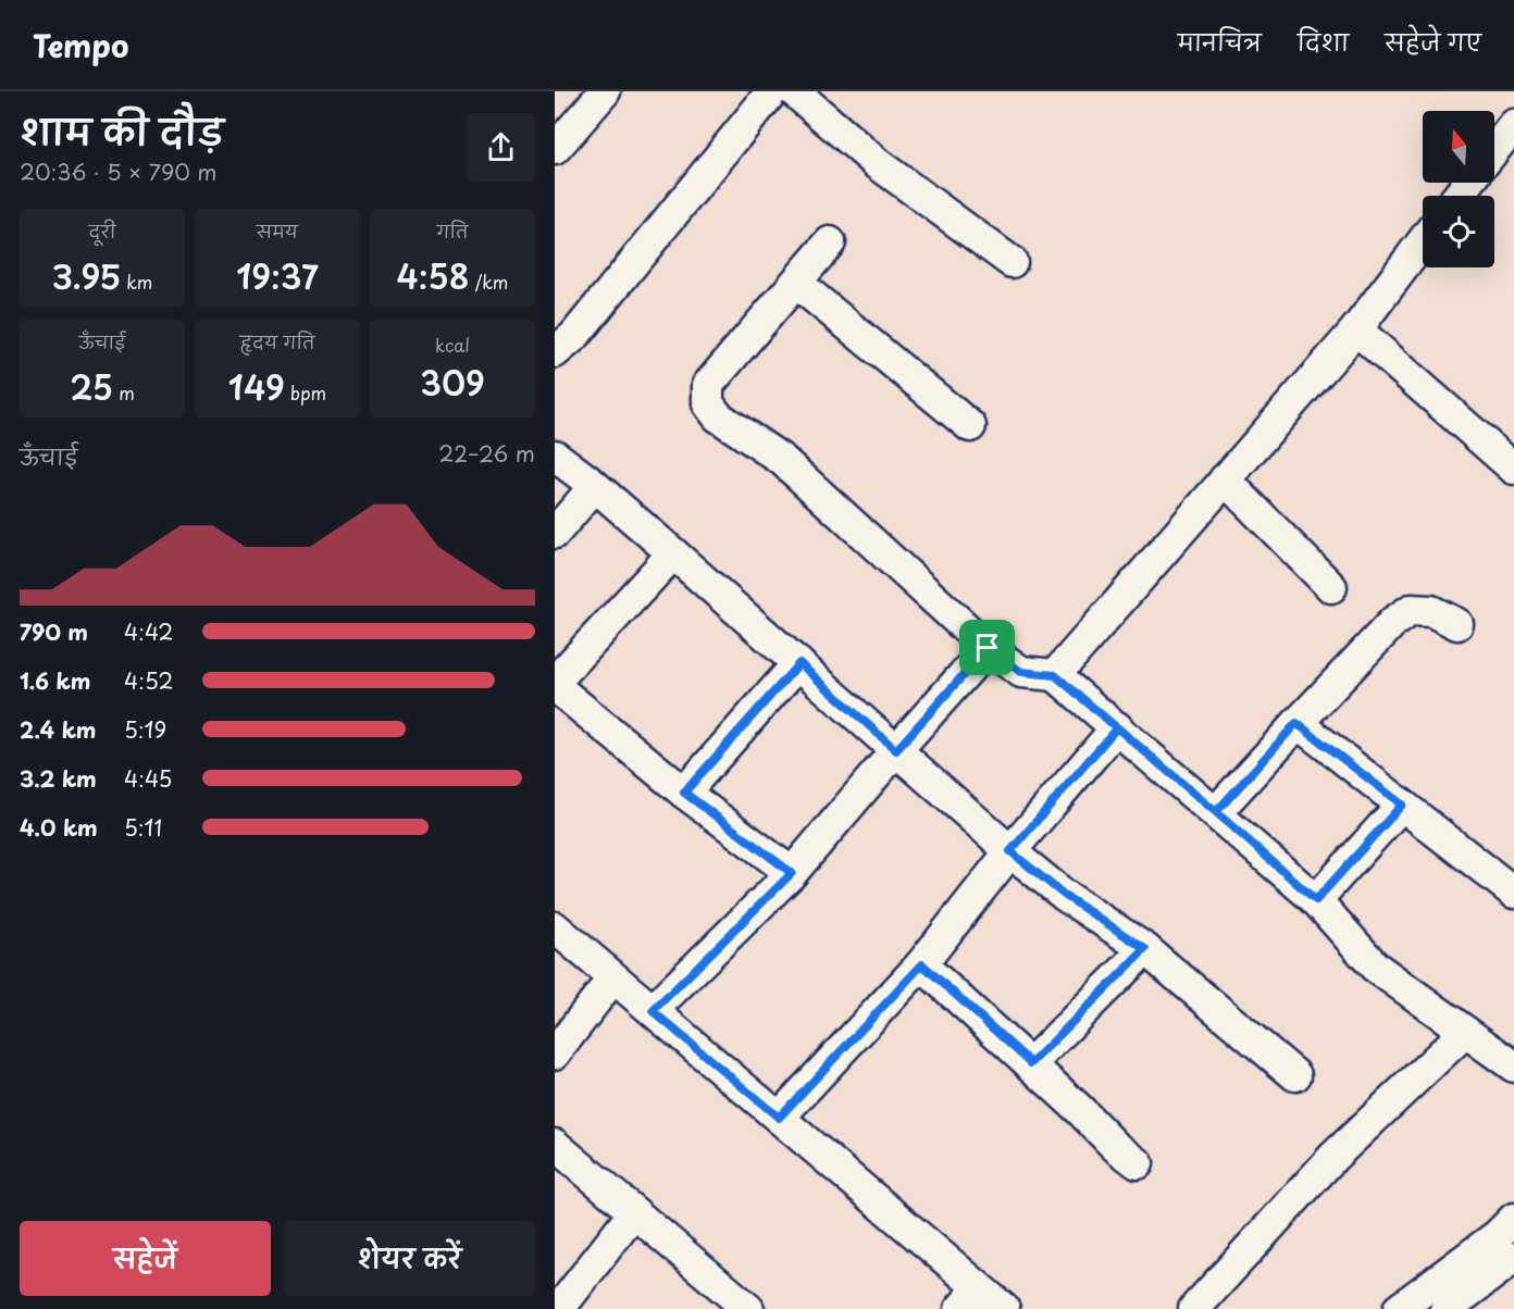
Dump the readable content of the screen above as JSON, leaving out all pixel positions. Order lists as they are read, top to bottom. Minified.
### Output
{"north":"top","page":{"header":"Tempo","nav":["मानचित्र","दिशा","सहेजे गए"],"heading":["शाम की दौड़","20:36 · 5 × 790 m"],"stats":[["दूरी","3.95 km"],["समय","19:37"],["गति","4:58 /km"],["ऊँचाई","25 m"],["हृदय गति","149 bpm"],["kcal","309"]],"chart":["ऊँचाई","22–26 m"],"list":[{"name":"790 m","note":"4:42"},{"name":"1.6 km","note":"4:52"},{"name":"2.4 km","note":"5:19"},{"name":"3.2 km","note":"4:45"},{"name":"4.0 km","note":"5:11"}],"buttons":["सहेजें","शेयर करें"]}}
